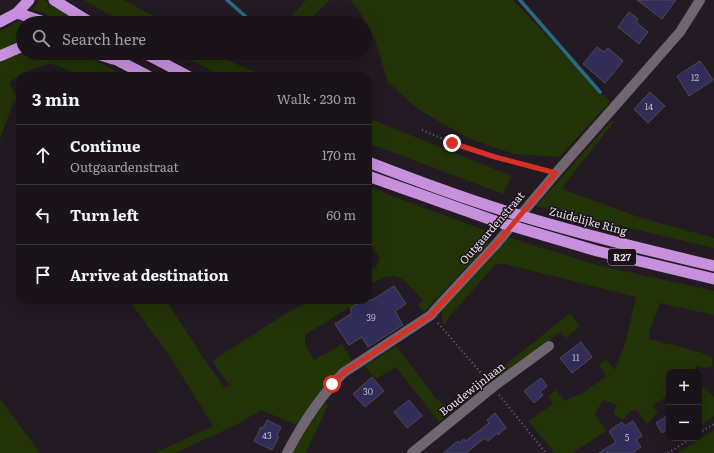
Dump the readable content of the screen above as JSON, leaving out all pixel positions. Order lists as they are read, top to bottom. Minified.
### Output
{"streets":{"highway":["Zuidelijke Ring","R27"],"street":["Outgaardenstraat","Boudewijnlaan"]},"house_numbers":["12","14","39","11","30","43","5"],"page":{"search":"Search here","heading":["3 min","Walk · 230 m"],"list":[["Continue","Outgaardenstraat","170 m"],["Turn left","60 m"],"Arrive at destination"],"map_buttons":["+","−"]}}
